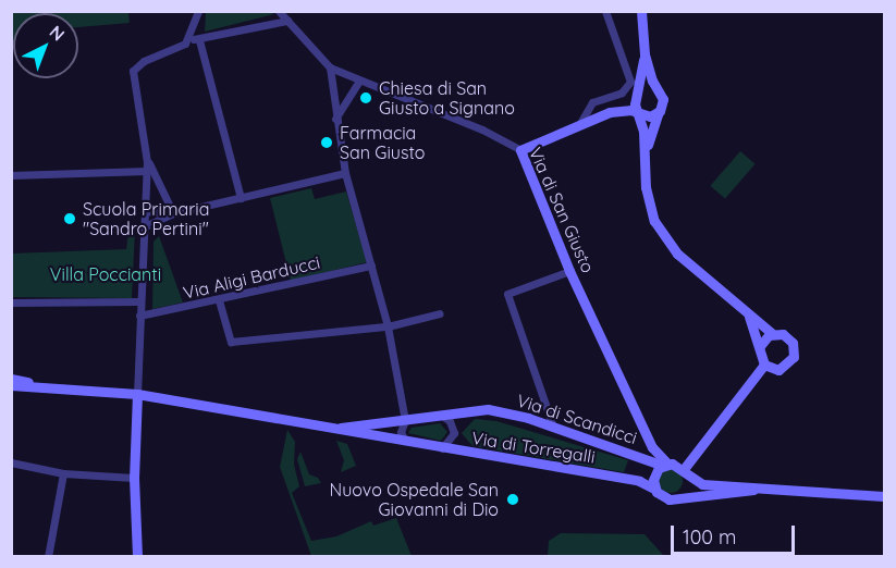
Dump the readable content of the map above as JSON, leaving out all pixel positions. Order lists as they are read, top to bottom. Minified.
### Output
{"streets":{"main road":["Via di San Giusto","Via di Scandicci","Via di Torregalli"],"street":["Via Aligi Barducci"]},"crossings":[["Via di San Giusto","Via di Scandicci"],["Via di San Giusto","Via di Torregalli"],["Via di Scandicci","Via di Torregalli"]],"parks":["Villa Poccianti"],"places":["Chiesa di San Giusto a Signano","Farmacia San Giusto","Scuola Primaria \"Sandro Pertini\"","Nuovo Ospedale San Giovanni di Dio"],"scale_bar":"100 m","north":"top right"}
